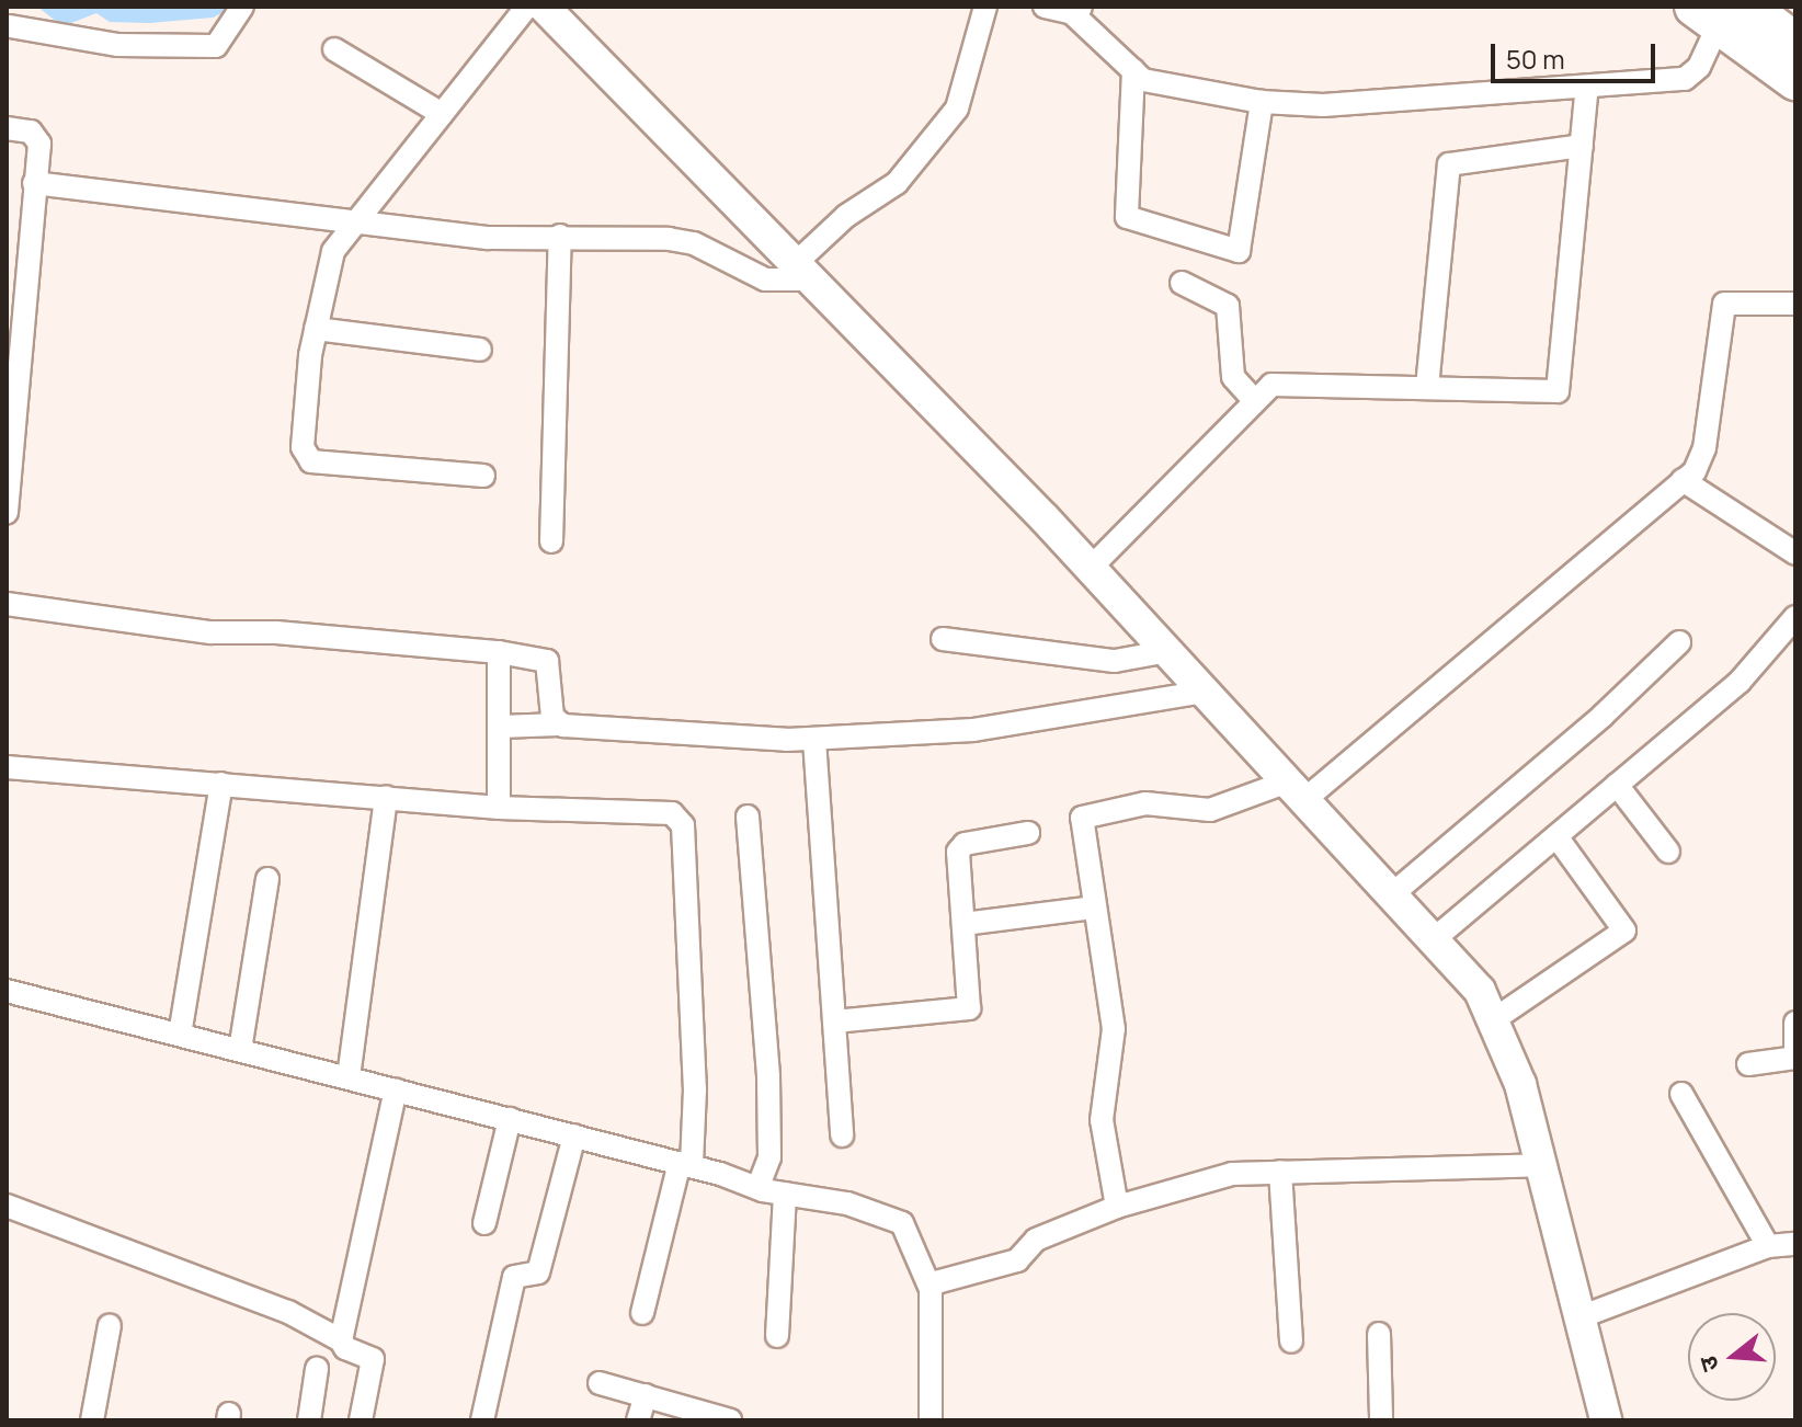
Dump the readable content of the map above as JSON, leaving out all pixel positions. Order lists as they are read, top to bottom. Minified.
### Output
{"scale_bar":"50 m","north":"left"}
